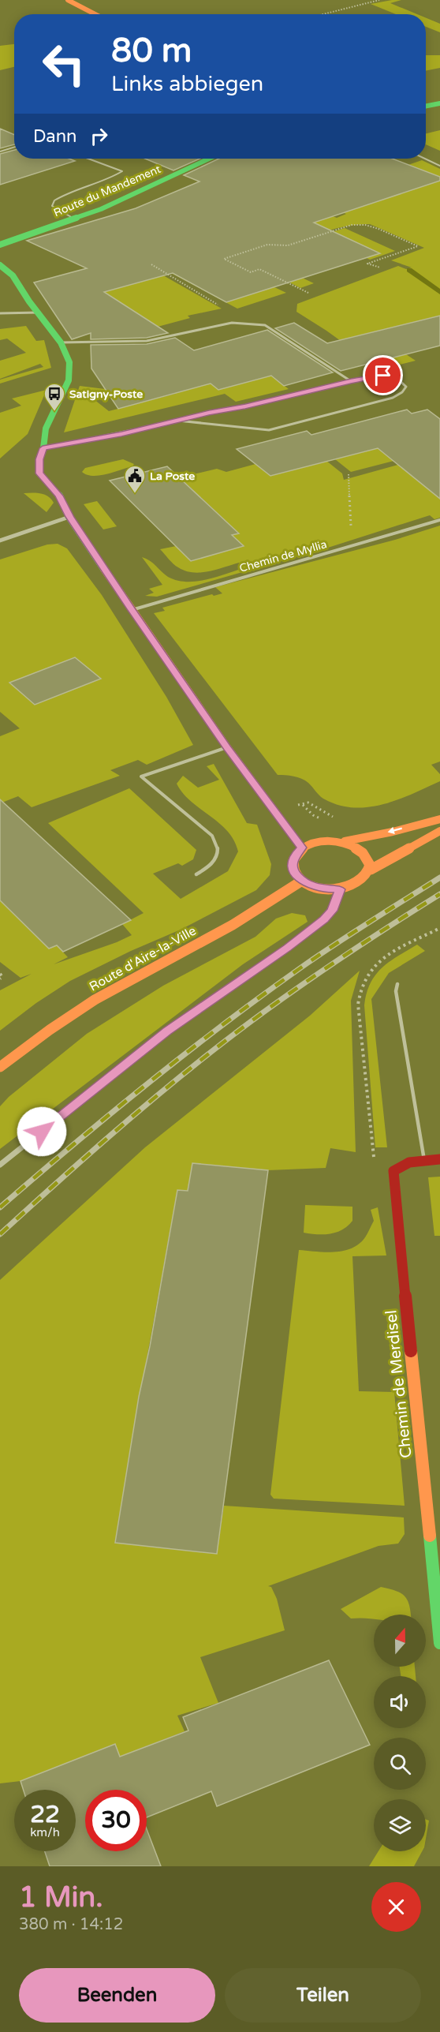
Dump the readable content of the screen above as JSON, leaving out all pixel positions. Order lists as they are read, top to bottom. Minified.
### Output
{"streets":{"street":["Route du Mandement","Route d'Aire-la-Ville","Chemin de Merdisel"],"lane":["Chemin de Myllia"]},"places":{"bus stop":["Satigny-Poste"],"public building":["La Poste"]},"north":"top","page":{"turn":["80 m","Links abbiegen"],"then":"Dann","speed":"22 km/h","limit":"30","heading":["1 Min.","380 m · 14:12"],"buttons":["Beenden","Teilen"]}}
